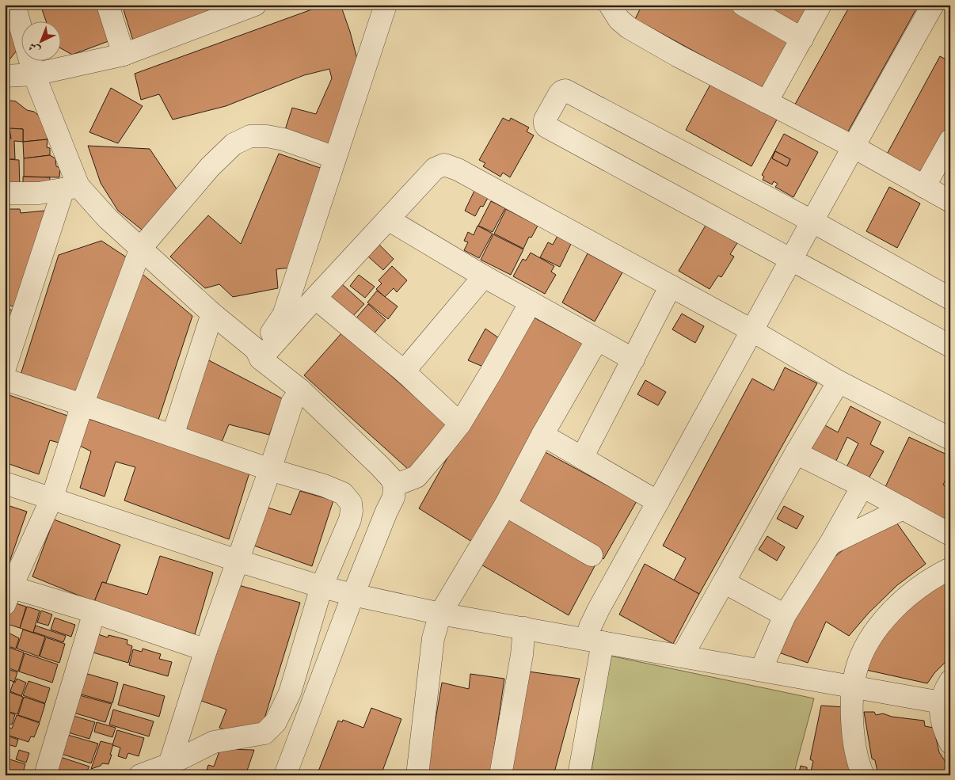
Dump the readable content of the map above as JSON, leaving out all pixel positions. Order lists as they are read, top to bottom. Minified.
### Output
{"north":"bottom left"}
